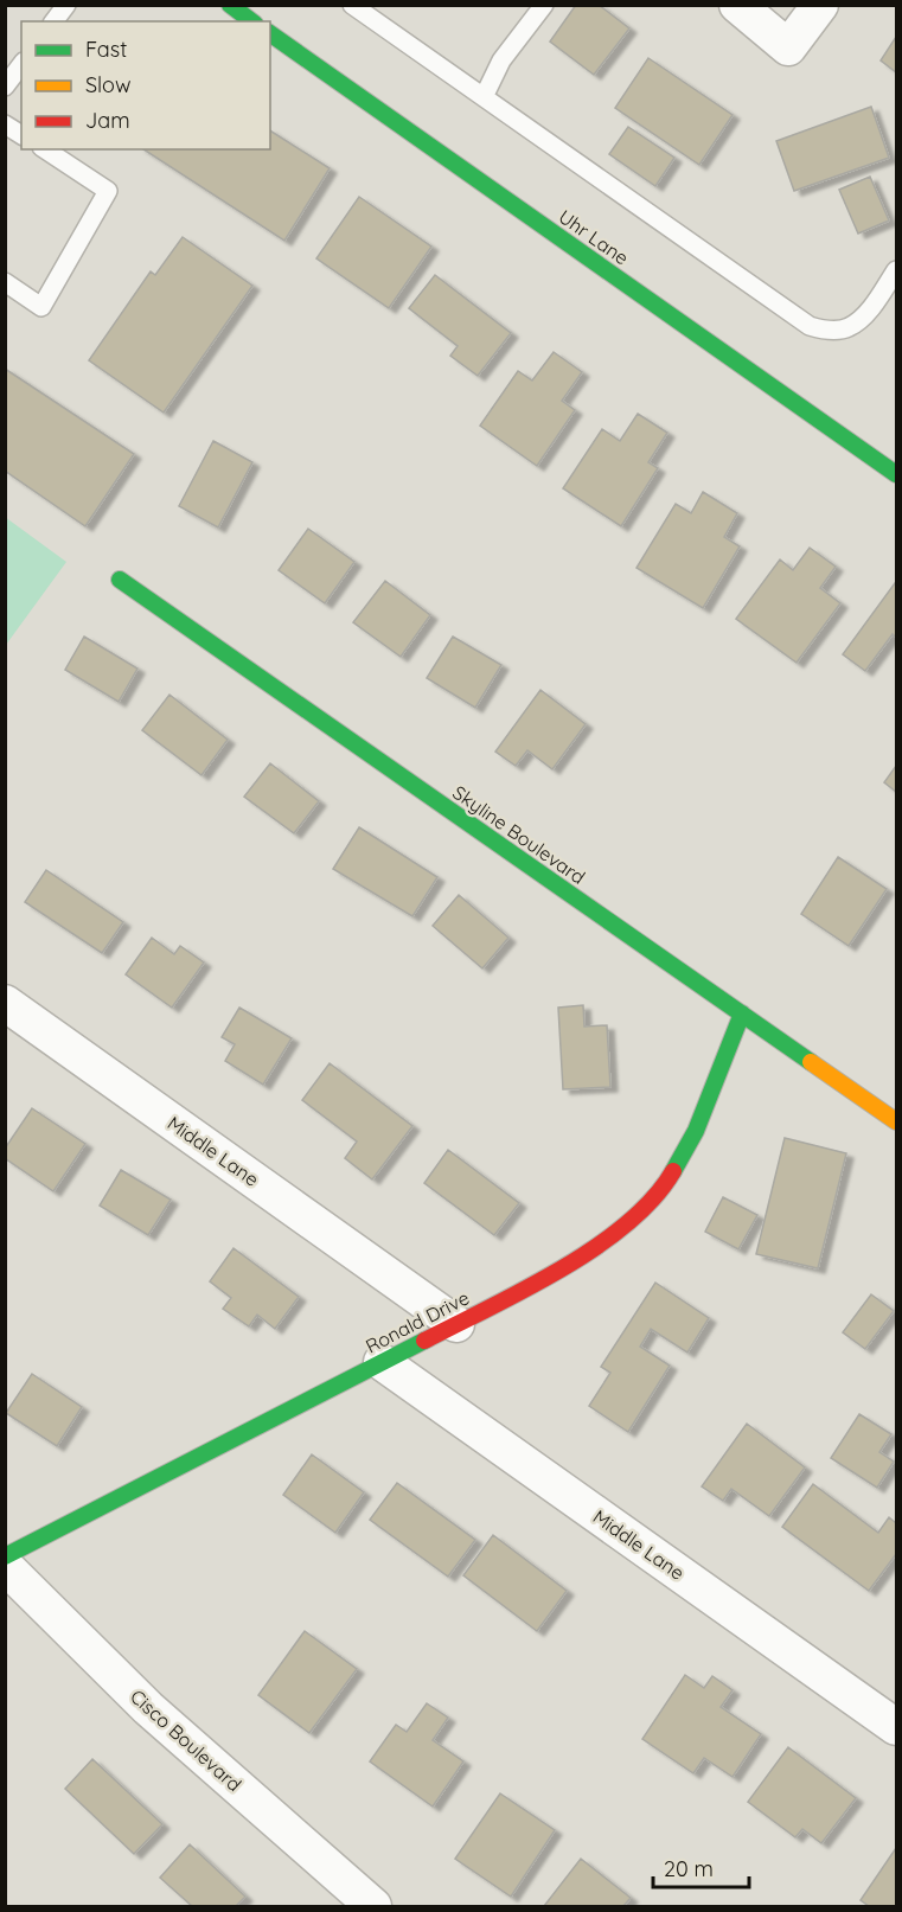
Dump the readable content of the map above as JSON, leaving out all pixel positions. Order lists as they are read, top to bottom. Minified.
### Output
{"streets":{"street":["Uhr Lane","Skyline Boulevard","Middle Lane","Ronald Drive","Cisco Boulevard"]},"crossings":[["Skyline Boulevard","Ronald Drive"],["Middle Lane","Ronald Drive"],["Ronald Drive","Cisco Boulevard"]],"legend":["Fast","Slow","Jam"],"scale_bar":"20 m"}
